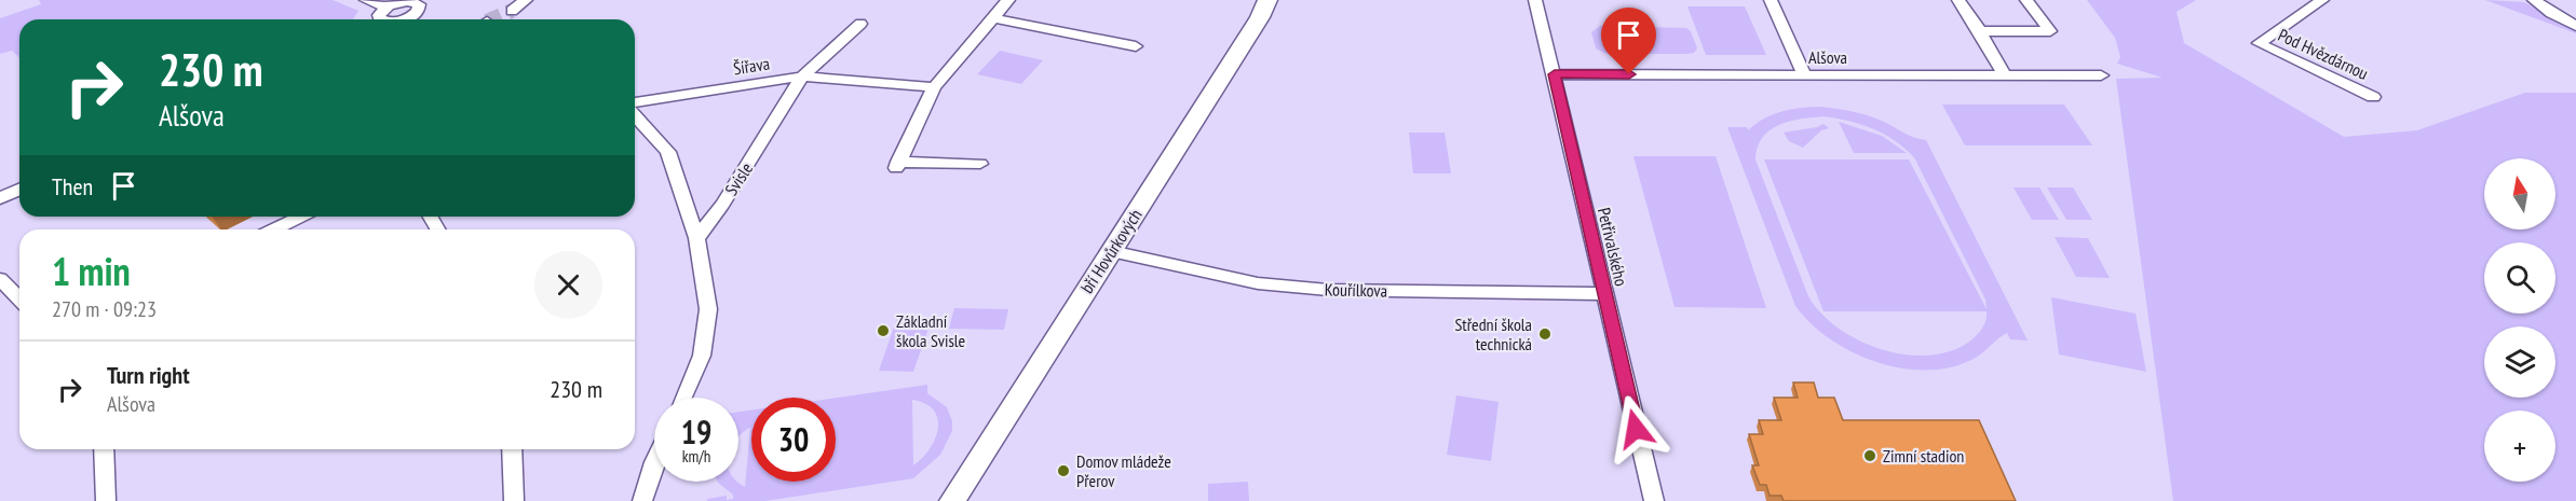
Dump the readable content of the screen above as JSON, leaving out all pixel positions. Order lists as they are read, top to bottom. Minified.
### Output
{"streets":{"main road":["bří Hovůrkových"],"street":["Pod Hvězdárnou","Alšova","Šířava","Svisle","Petřivalského","Kouřílkova"]},"crossings":[["Alšova","Petřivalského"],["Šířava","Svisle"],["Petřivalského","Kouřílkova"],["bří Hovůrkových","Kouřílkova"]],"places":["Základní škola Svisle","Střední škola technická","Zimní stadion","Domov mládeže Přerov"],"north":"top","page":{"turn":["230 m","Alšova"],"then":"Then","map_buttons":"+","heading":["1 min","270 m · 09:23"],"list":[{"name":"Turn right","note":"Alšova","value":"230 m"}],"speed":"19 km/h","limit":"30"}}
